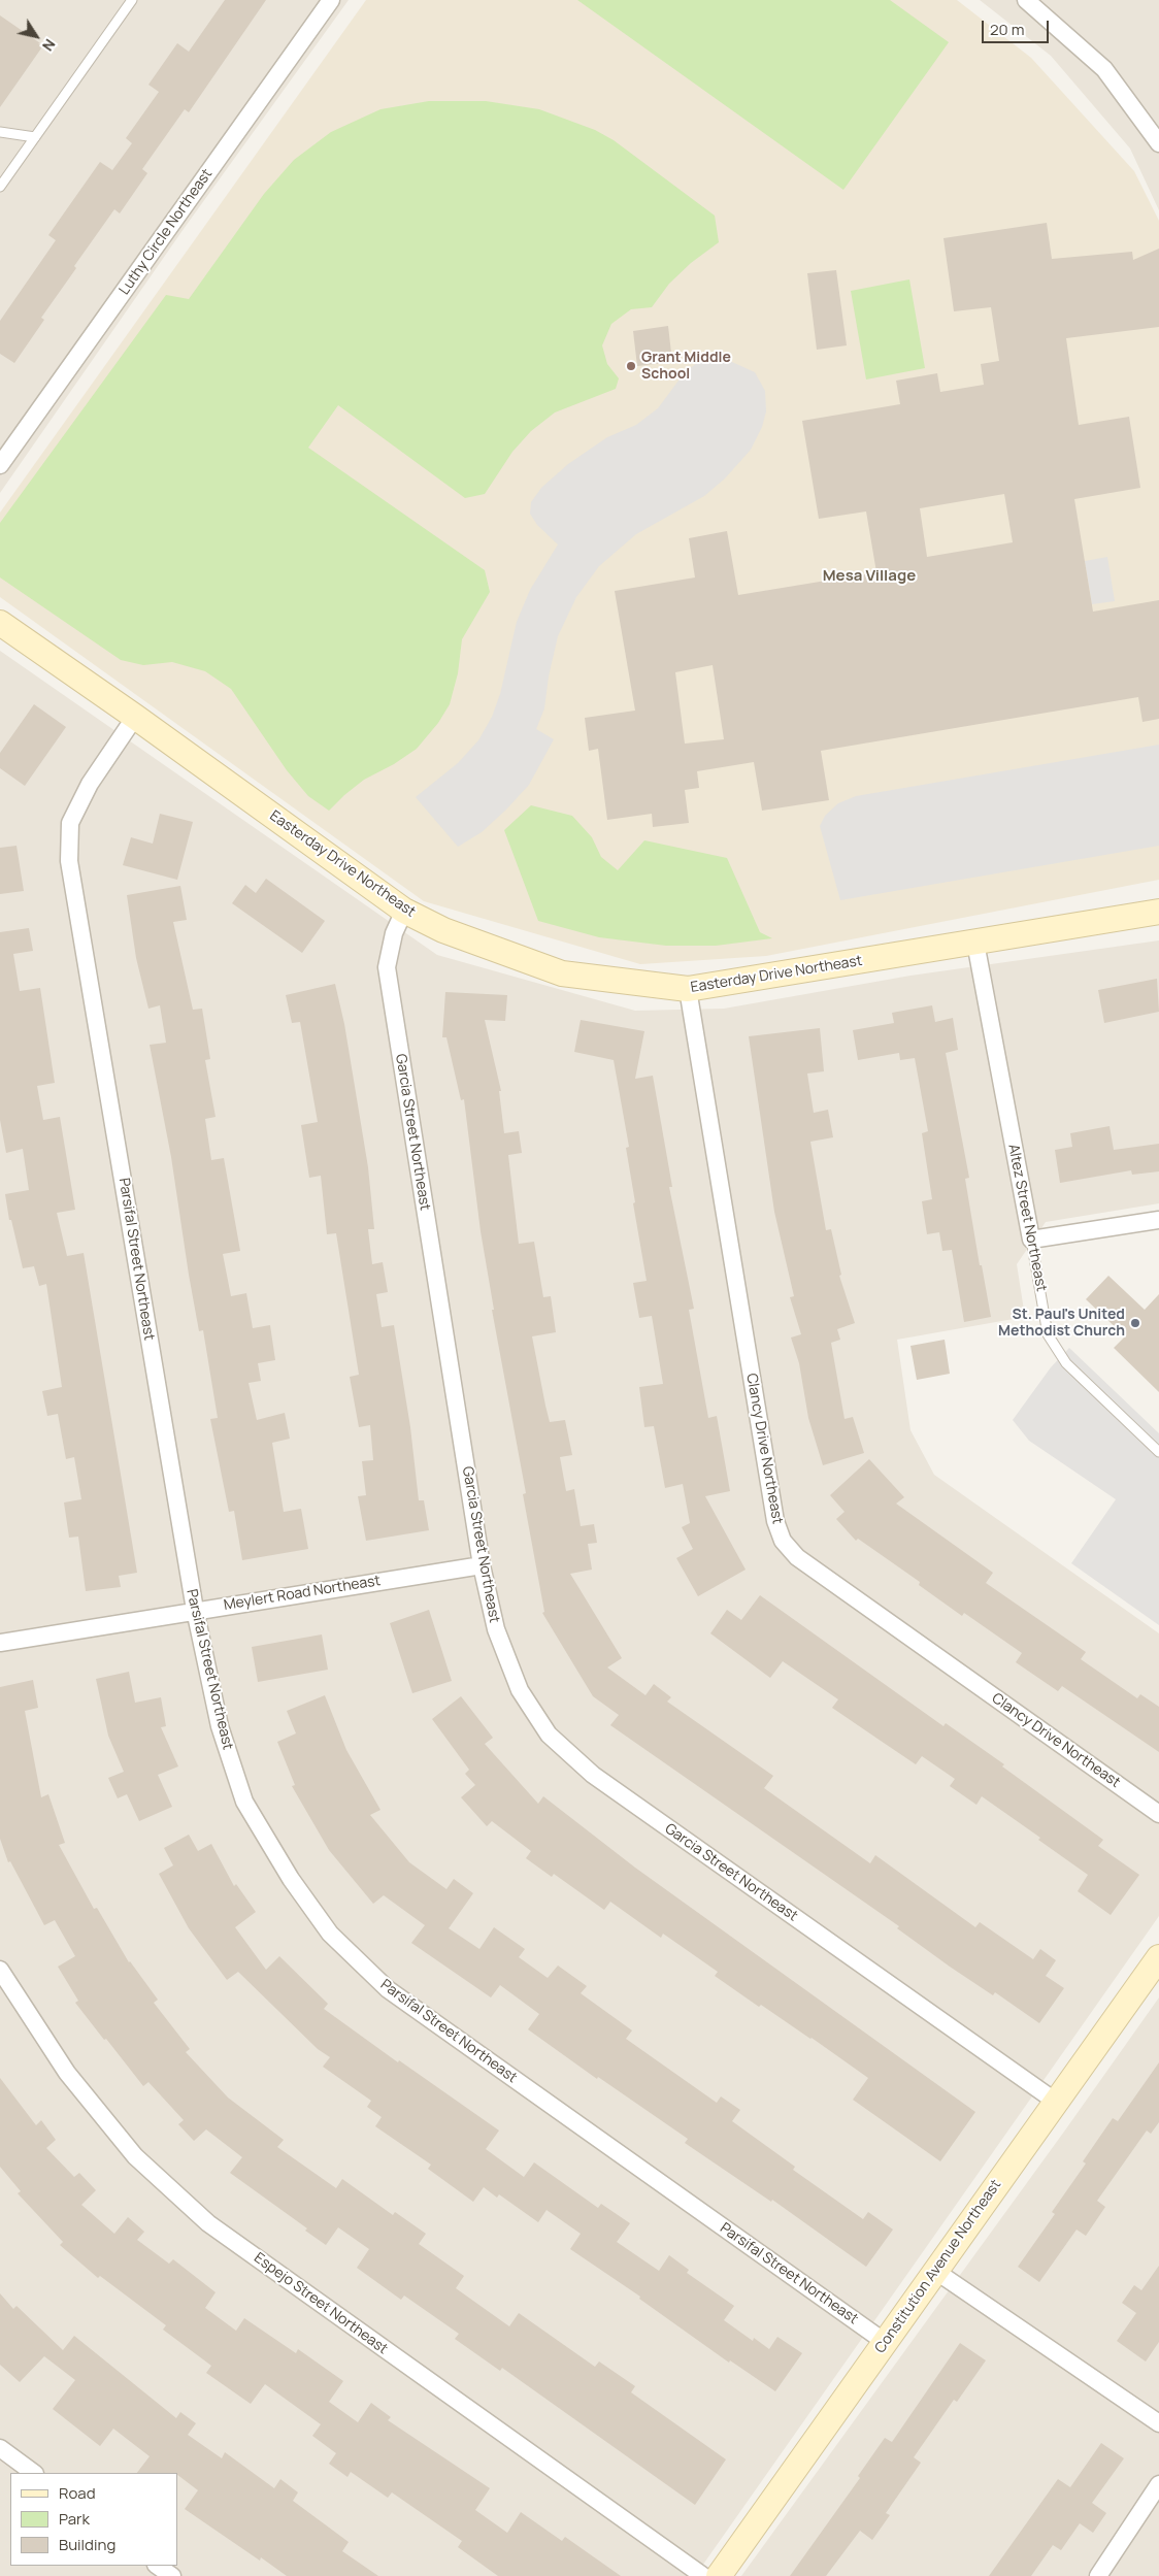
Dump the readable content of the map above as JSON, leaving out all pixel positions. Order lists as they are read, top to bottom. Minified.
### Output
{"streets":{"street":["Luthy Circle Northeast","Easterday Drive Northeast","Garcia Street Northeast","Altez Street Northeast","Parsifal Street Northeast","Clancy Drive Northeast","Meylert Road Northeast","Constitution Avenue Northeast","Espejo Street Northeast"]},"crossings":[["Easterday Drive Northeast","Garcia Street Northeast"],["Easterday Drive Northeast","Altez Street Northeast"],["Easterday Drive Northeast","Parsifal Street Northeast"],["Easterday Drive Northeast","Clancy Drive Northeast"],["Garcia Street Northeast","Meylert Road Northeast"],["Garcia Street Northeast","Constitution Avenue Northeast"],["Parsifal Street Northeast","Meylert Road Northeast"],["Parsifal Street Northeast","Constitution Avenue Northeast"]],"districts":["Mesa Village"],"places":["Grant Middle School","St. Paul's United Methodist Church"],"legend":["Road","Park","Building"],"scale_bar":"20 m","north":"bottom right"}
